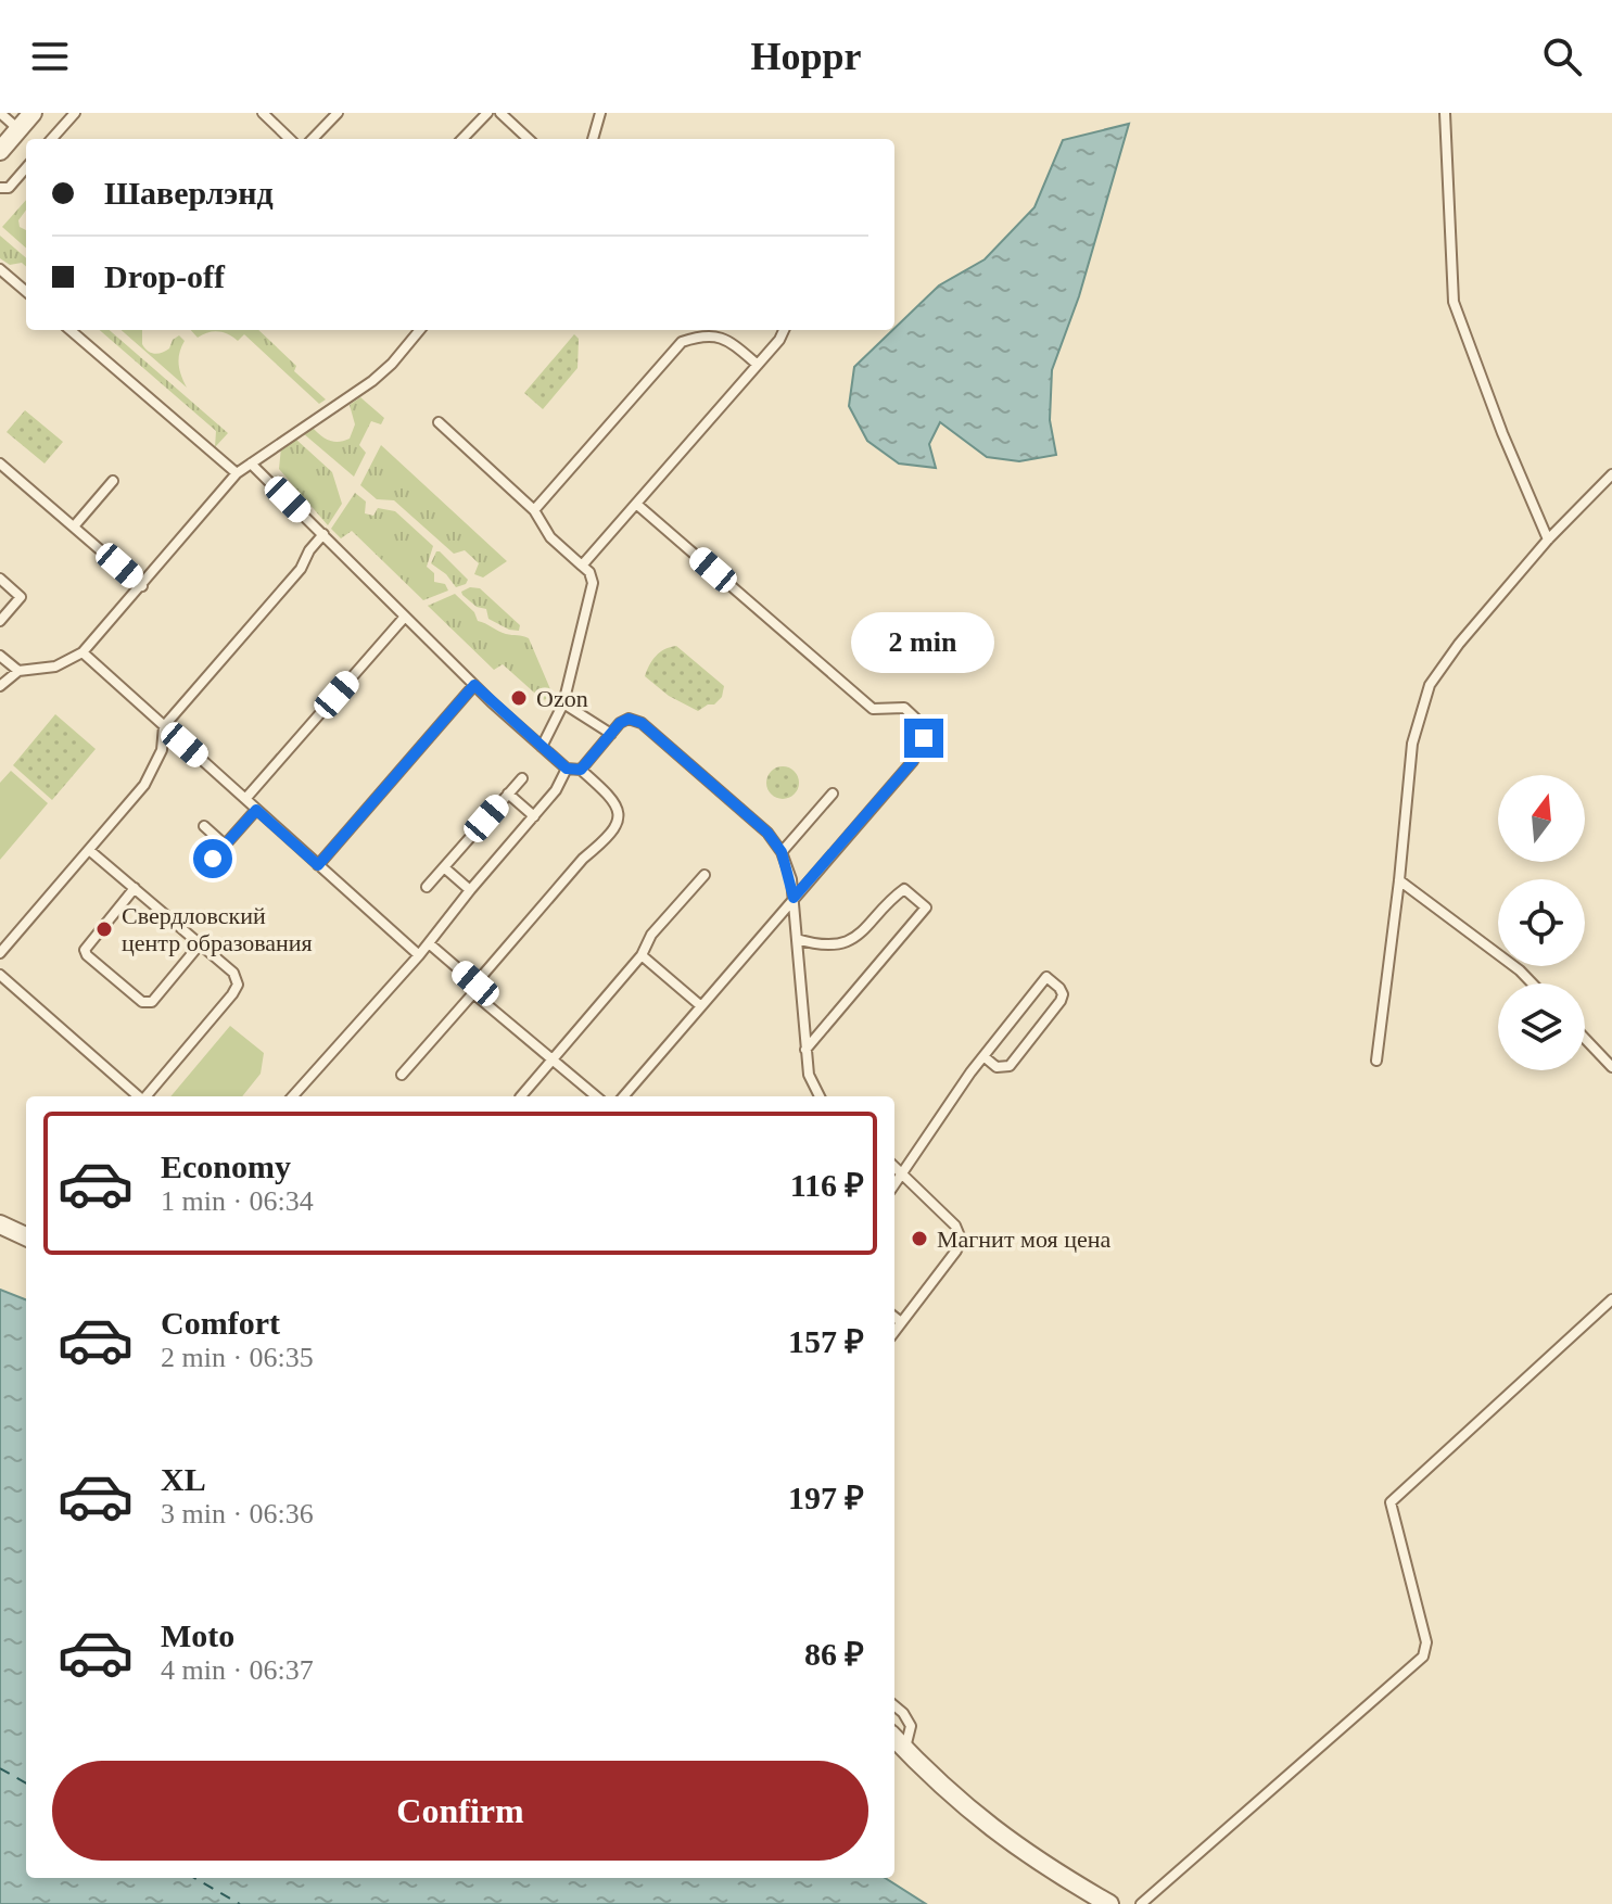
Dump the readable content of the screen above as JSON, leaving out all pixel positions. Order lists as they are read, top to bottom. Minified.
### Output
{"places":["Ozon","Свердловский центр образования","Магнит моя цена"],"north":"top","page":{"header":"Hoppr","banner":["Шаверлэнд","Drop-off"],"bubble":"2 min","list":[{"name":"Economy","note":"1 min · 06:34","value":"116 ₽"},{"name":"Comfort","note":"2 min · 06:35","value":"157 ₽"},{"name":"XL","note":"3 min · 06:36","value":"197 ₽"},{"name":"Moto","note":"4 min · 06:37","value":"86 ₽"}],"buttons":"Confirm"}}
